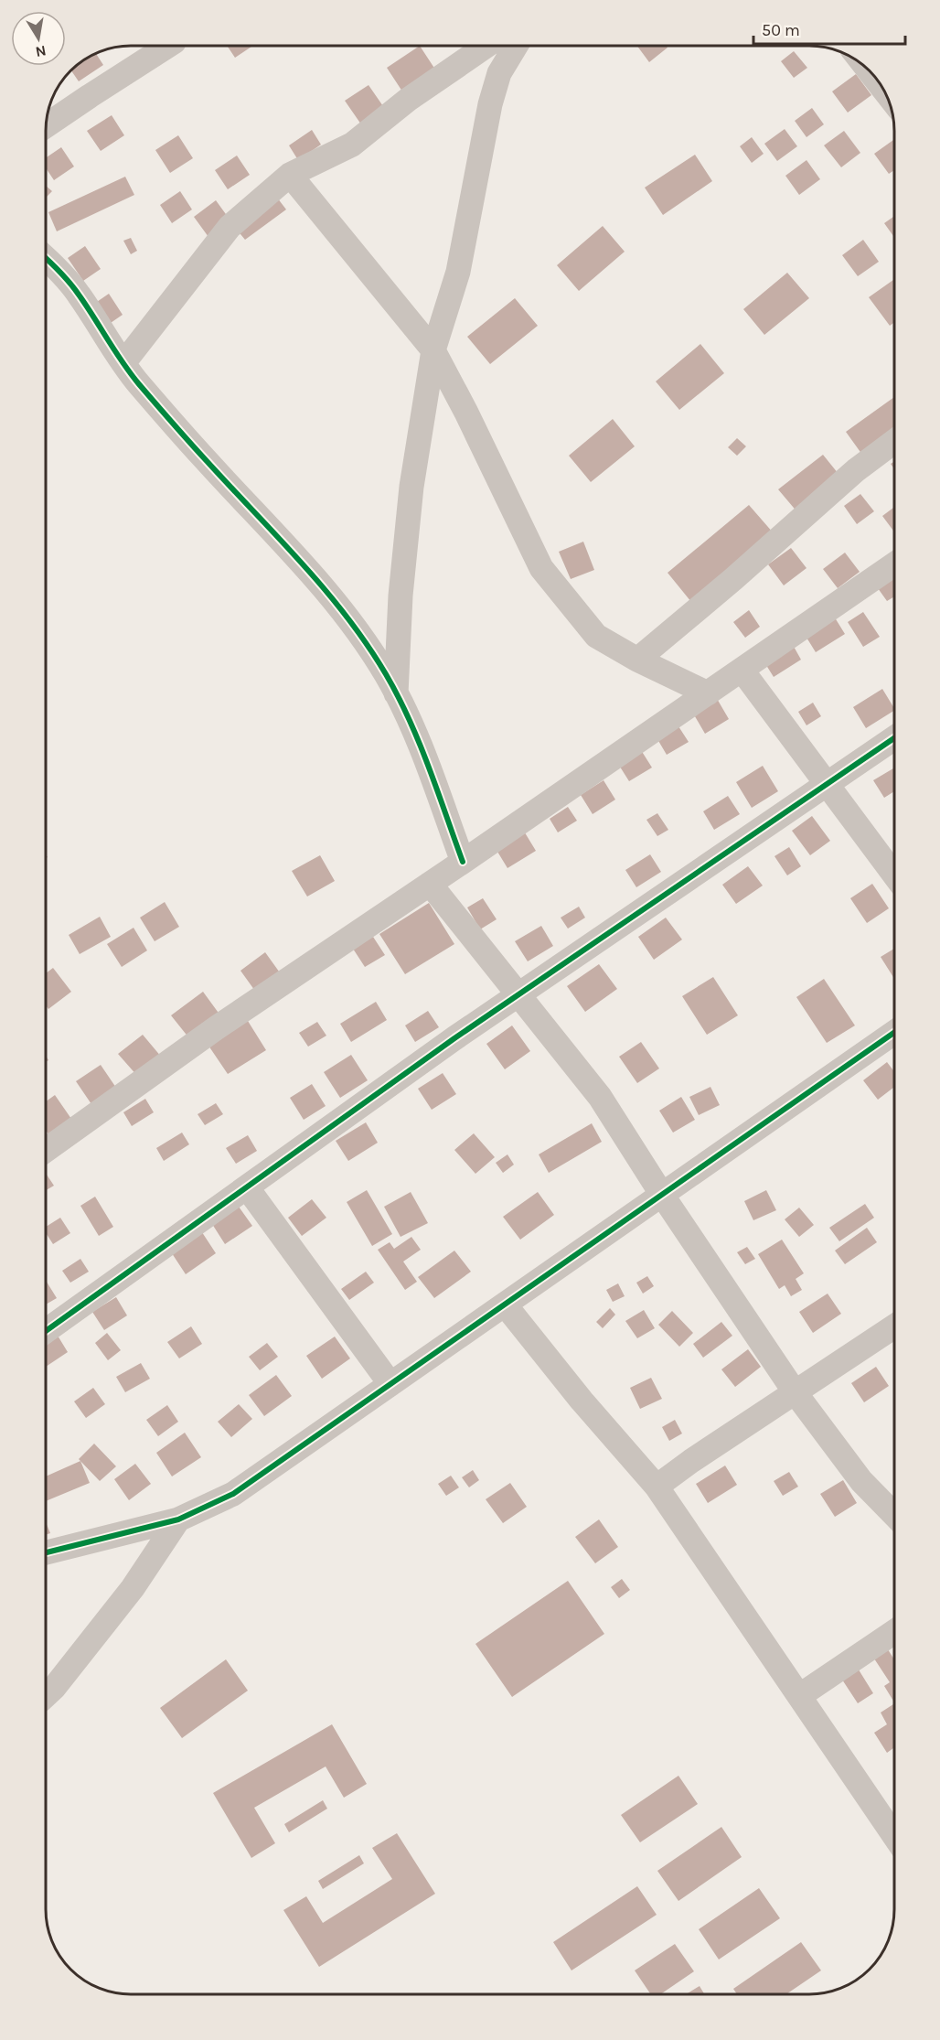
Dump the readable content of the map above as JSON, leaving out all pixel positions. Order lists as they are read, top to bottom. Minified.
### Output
{"scale_bar":"50 m","north":"bottom"}
